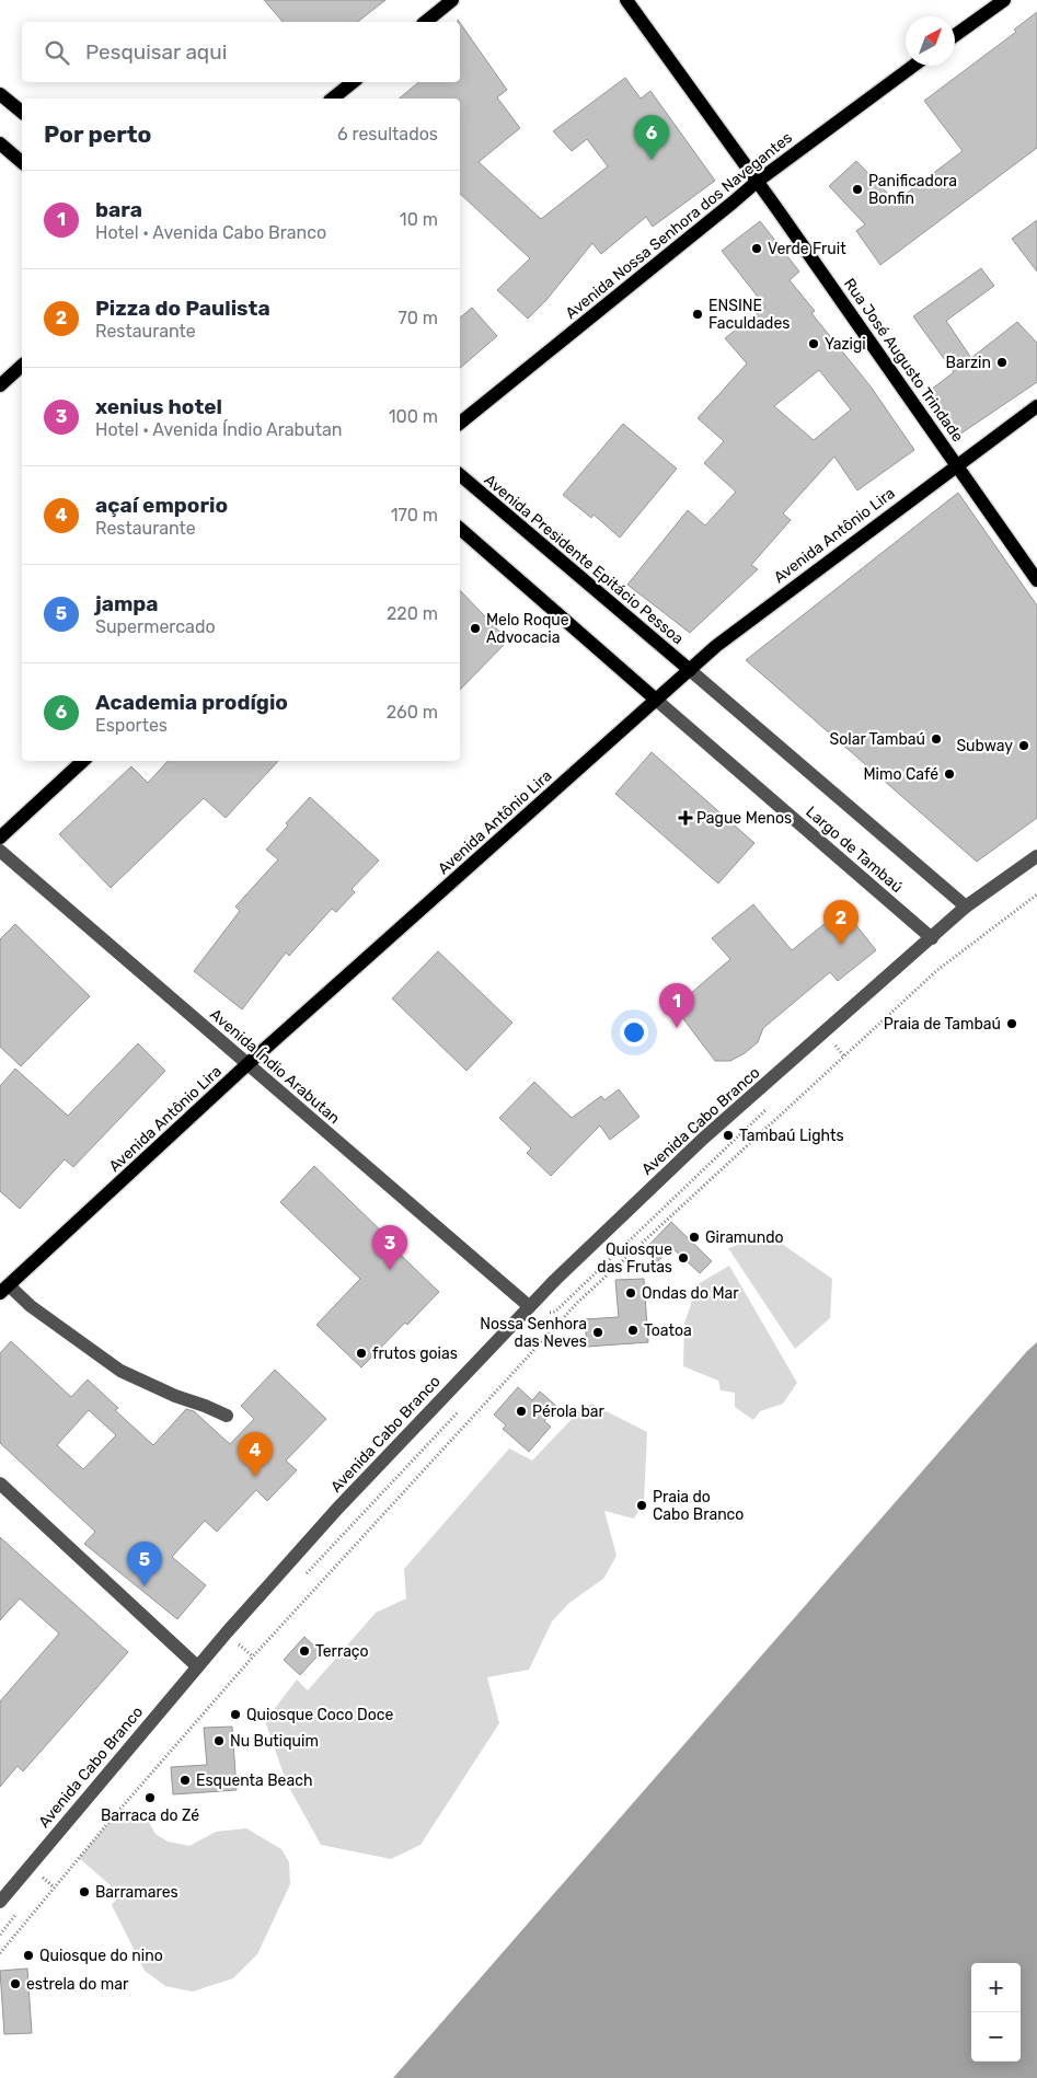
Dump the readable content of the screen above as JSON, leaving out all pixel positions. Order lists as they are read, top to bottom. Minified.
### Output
{"streets":{"main road":["Avenida Nossa Senhora dos Navegantes","Rua José Augusto Trindade","Avenida Antônio Lira","Avenida Presidente Epitácio Pessoa"],"street":["Largo de Tambaú","Avenida Índio Arabutan","Avenida Cabo Branco"]},"crossings":[["Avenida Nossa Senhora dos Navegantes","Rua José Augusto Trindade"],["Rua José Augusto Trindade","Avenida Antônio Lira"],["Avenida Antônio Lira","Avenida Presidente Epitácio Pessoa"],["Avenida Antônio Lira","Largo de Tambaú"],["Avenida Antônio Lira","Avenida Índio Arabutan"],["Avenida Presidente Epitácio Pessoa","Largo de Tambaú"],["Largo de Tambaú","Avenida Cabo Branco"],["Avenida Índio Arabutan","Avenida Cabo Branco"]],"places":{"other":["Panificadora Bonfin","Verde Fruit","ENSINE Faculdades","Yazigi","Barzin","Melo Roque Advocacia","Solar Tambaú","Subway","Mimo Café","Praia de Tambaú","Tambaú Lights","Giramundo","Quiosque das Frutas","Ondas do Mar","Toatoa","Nossa Senhora das Neves","frutos goias","Pérola bar","Praia do Cabo Branco","Terraço","Quiosque Coco Doce","Nu Butiquim","Esquenta Beach","Barraca do Zé","Barramares","Quiosque do nino","estrela do mar"],"health":["Pague Menos"]},"north":"top right","page":{"search":"Pesquisar aqui","heading":["Por perto","6 resultados"],"pins":["6","2","1","3","4","5"],"list":[{"mark":"1","name":"bara","note":"Hotel · Avenida Cabo Branco","value":"10 m"},{"mark":"2","name":"Pizza do Paulista","note":"Restaurante","value":"70 m"},{"mark":"3","name":"xenius hotel","note":"Hotel · Avenida Índio Arabutan","value":"100 m"},{"mark":"4","name":"açaí emporio","note":"Restaurante","value":"170 m"},{"mark":"5","name":"jampa","note":"Supermercado","value":"220 m"},{"mark":"6","name":"Academia prodígio","note":"Esportes","value":"260 m"}],"map_buttons":["+","−"]}}
